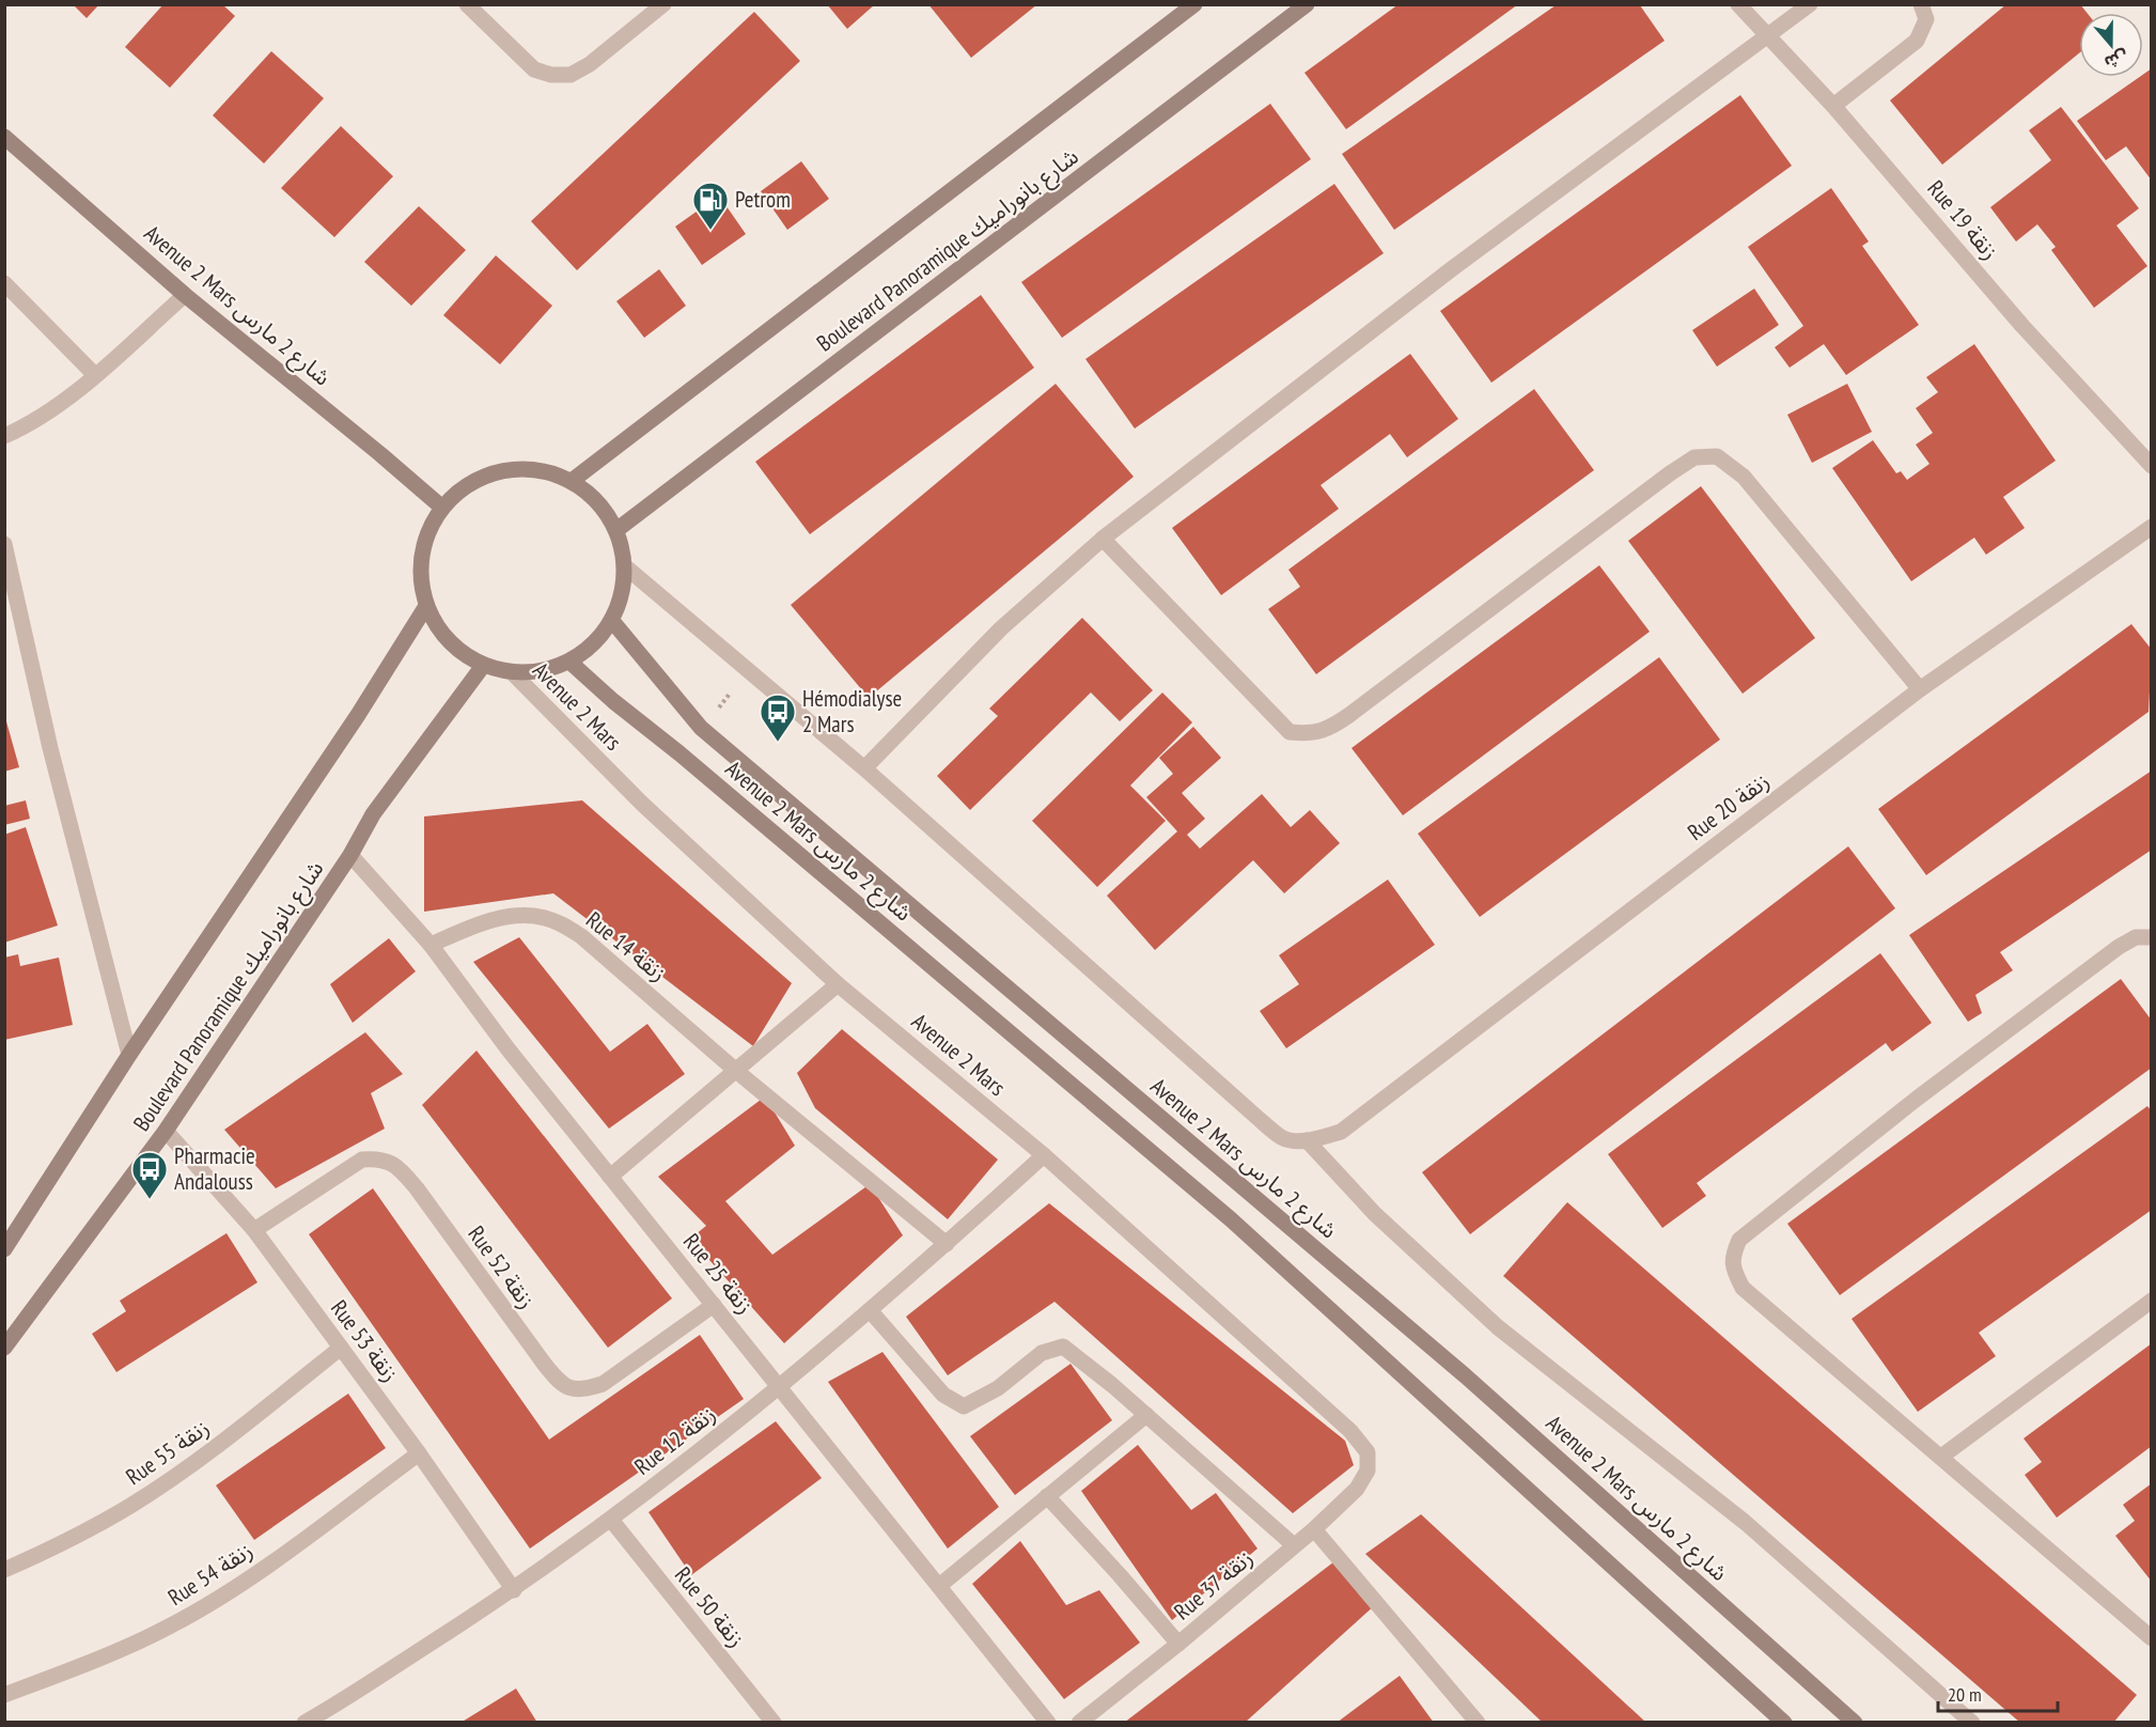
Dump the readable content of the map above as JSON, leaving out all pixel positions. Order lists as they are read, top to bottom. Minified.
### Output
{"streets":{"main road":["Boulevard Panoramique شارع بانوراميك","Avenue 2 Mars شارع 2 مارس"],"street":["Rue 19 زنقة","Avenue 2 Mars","Rue 20 زنقة","Rue 14 زنقة","Rue 52 زنقة","Rue 25 زنقة","Rue 53 زنقة","Rue 12 زنقة","Rue 55 زنقة","Rue 54 زنقة","Rue 37 زنقة","Rue 50 زنقة"]},"crossings":[["Boulevard Panoramique شارع بانوراميك","Avenue 2 Mars شارع 2 مارس"],["Boulevard Panoramique شارع بانوراميك","Avenue 2 Mars"],["Boulevard Panoramique شارع بانوراميك","Rue 25 زنقة"],["Boulevard Panoramique شارع بانوراميك","Rue 53 زنقة"],["Avenue 2 Mars شارع 2 مارس","Avenue 2 Mars"],["Avenue 2 Mars","Rue 12 زنقة"],["Avenue 2 Mars","Rue 37 زنقة"],["Rue 14 زنقة","Rue 25 زنقة"],["Rue 14 زنقة","Rue 12 زنقة"],["Rue 52 زنقة","Rue 25 زنقة"],["Rue 52 زنقة","Rue 53 زنقة"],["Rue 25 زنقة","Rue 12 زنقة"],["Rue 53 زنقة","Rue 12 زنقة"],["Rue 53 زنقة","Rue 55 زنقة"],["Rue 53 زنقة","Rue 54 زنقة"],["Rue 12 زنقة","Rue 50 زنقة"]],"places":{"fuel station":["Petrom"],"bus stop":["Hémodialyse 2 Mars","Pharmacie Andalouss"]},"scale_bar":"20 m","north":"bottom"}
